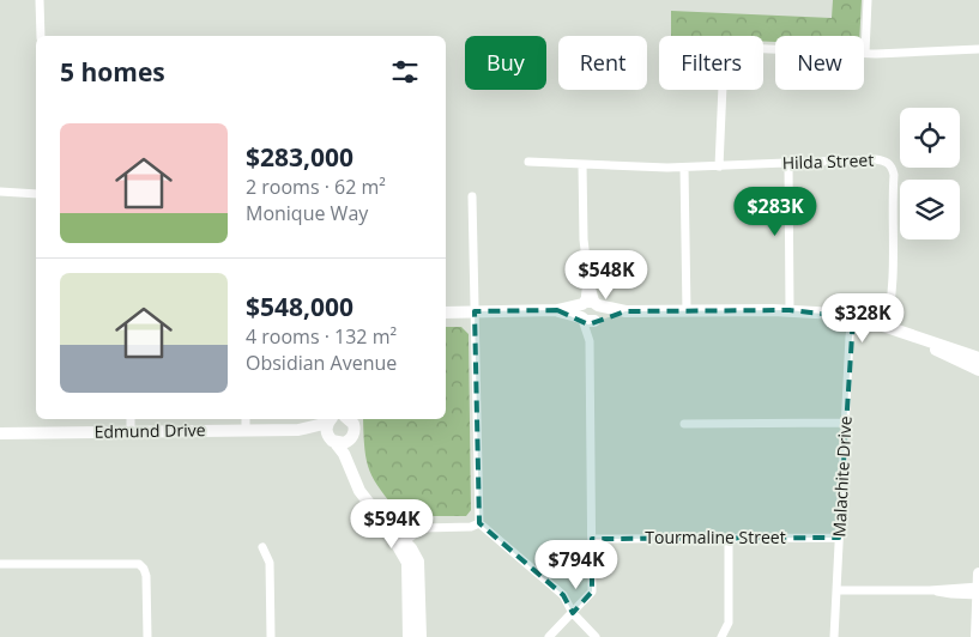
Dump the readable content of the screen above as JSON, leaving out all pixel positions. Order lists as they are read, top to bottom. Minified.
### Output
{"streets":{"street":["Hilda Street","Edmund Drive","Malachite Drive","Tourmaline Street"]},"crossings":[["Malachite Drive","Tourmaline Street"]],"page":{"chip":["Buy","Rent","Filters","New"],"heading":"5 homes","list":[{"name":"$283,000","note":"2 rooms · 62 m² · Monique Way"},{"name":"$548,000","note":"4 rooms · 132 m² · Obsidian Avenue"}],"price":["$283K","$548K","$328K","$594K","$794K"]}}
